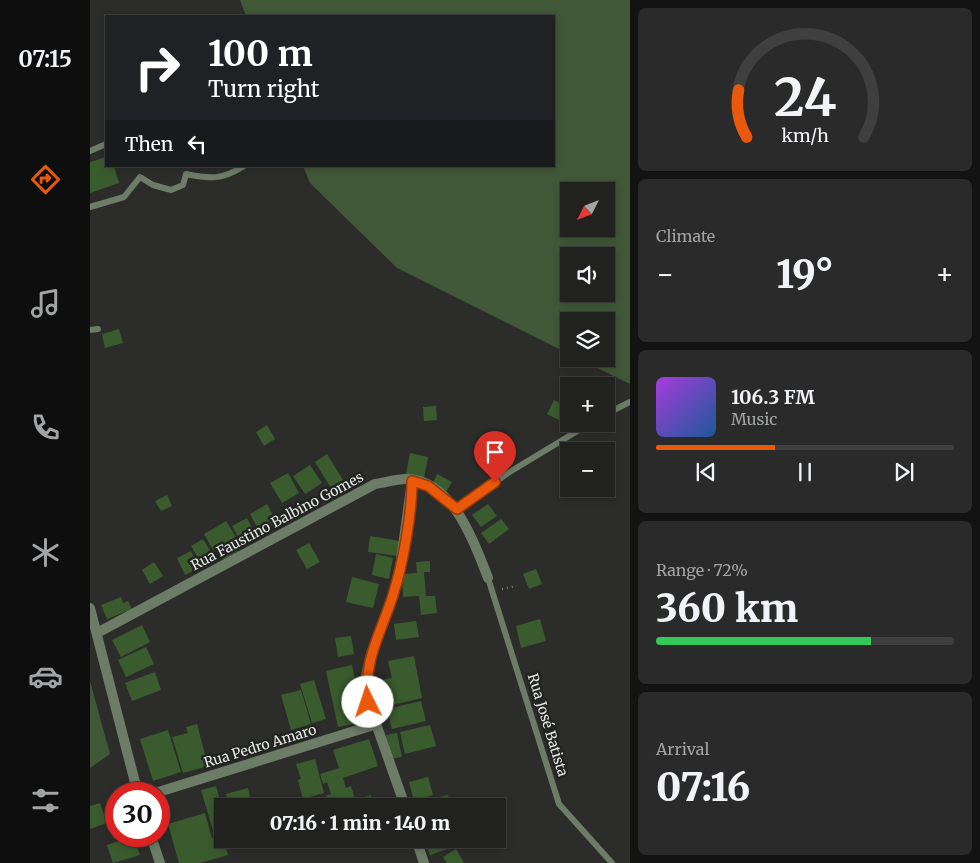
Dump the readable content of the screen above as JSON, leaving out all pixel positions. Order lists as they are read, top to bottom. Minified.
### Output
{"streets":{"street":["Rua Faustino Balbino Gomes","Rua Pedro Amaro"],"lane":["Rua José Batista"]},"crossings":[["Rua Faustino Balbino Gomes","Rua José Batista"]],"north":"bottom left","page":{"tabs":"07:15","turn":["100 m","Turn right"],"then":"Then","tile":["Climate",["Range · 72%","360 km"],["Arrival","07:16"]],"map_buttons":["+","−"],"heat":["−","19°","+"],"song":["106.3 FM","Music"],"limit":"30","trip":"07:16 · 1 min · 140 m","gauge":["24","km/h"]}}
